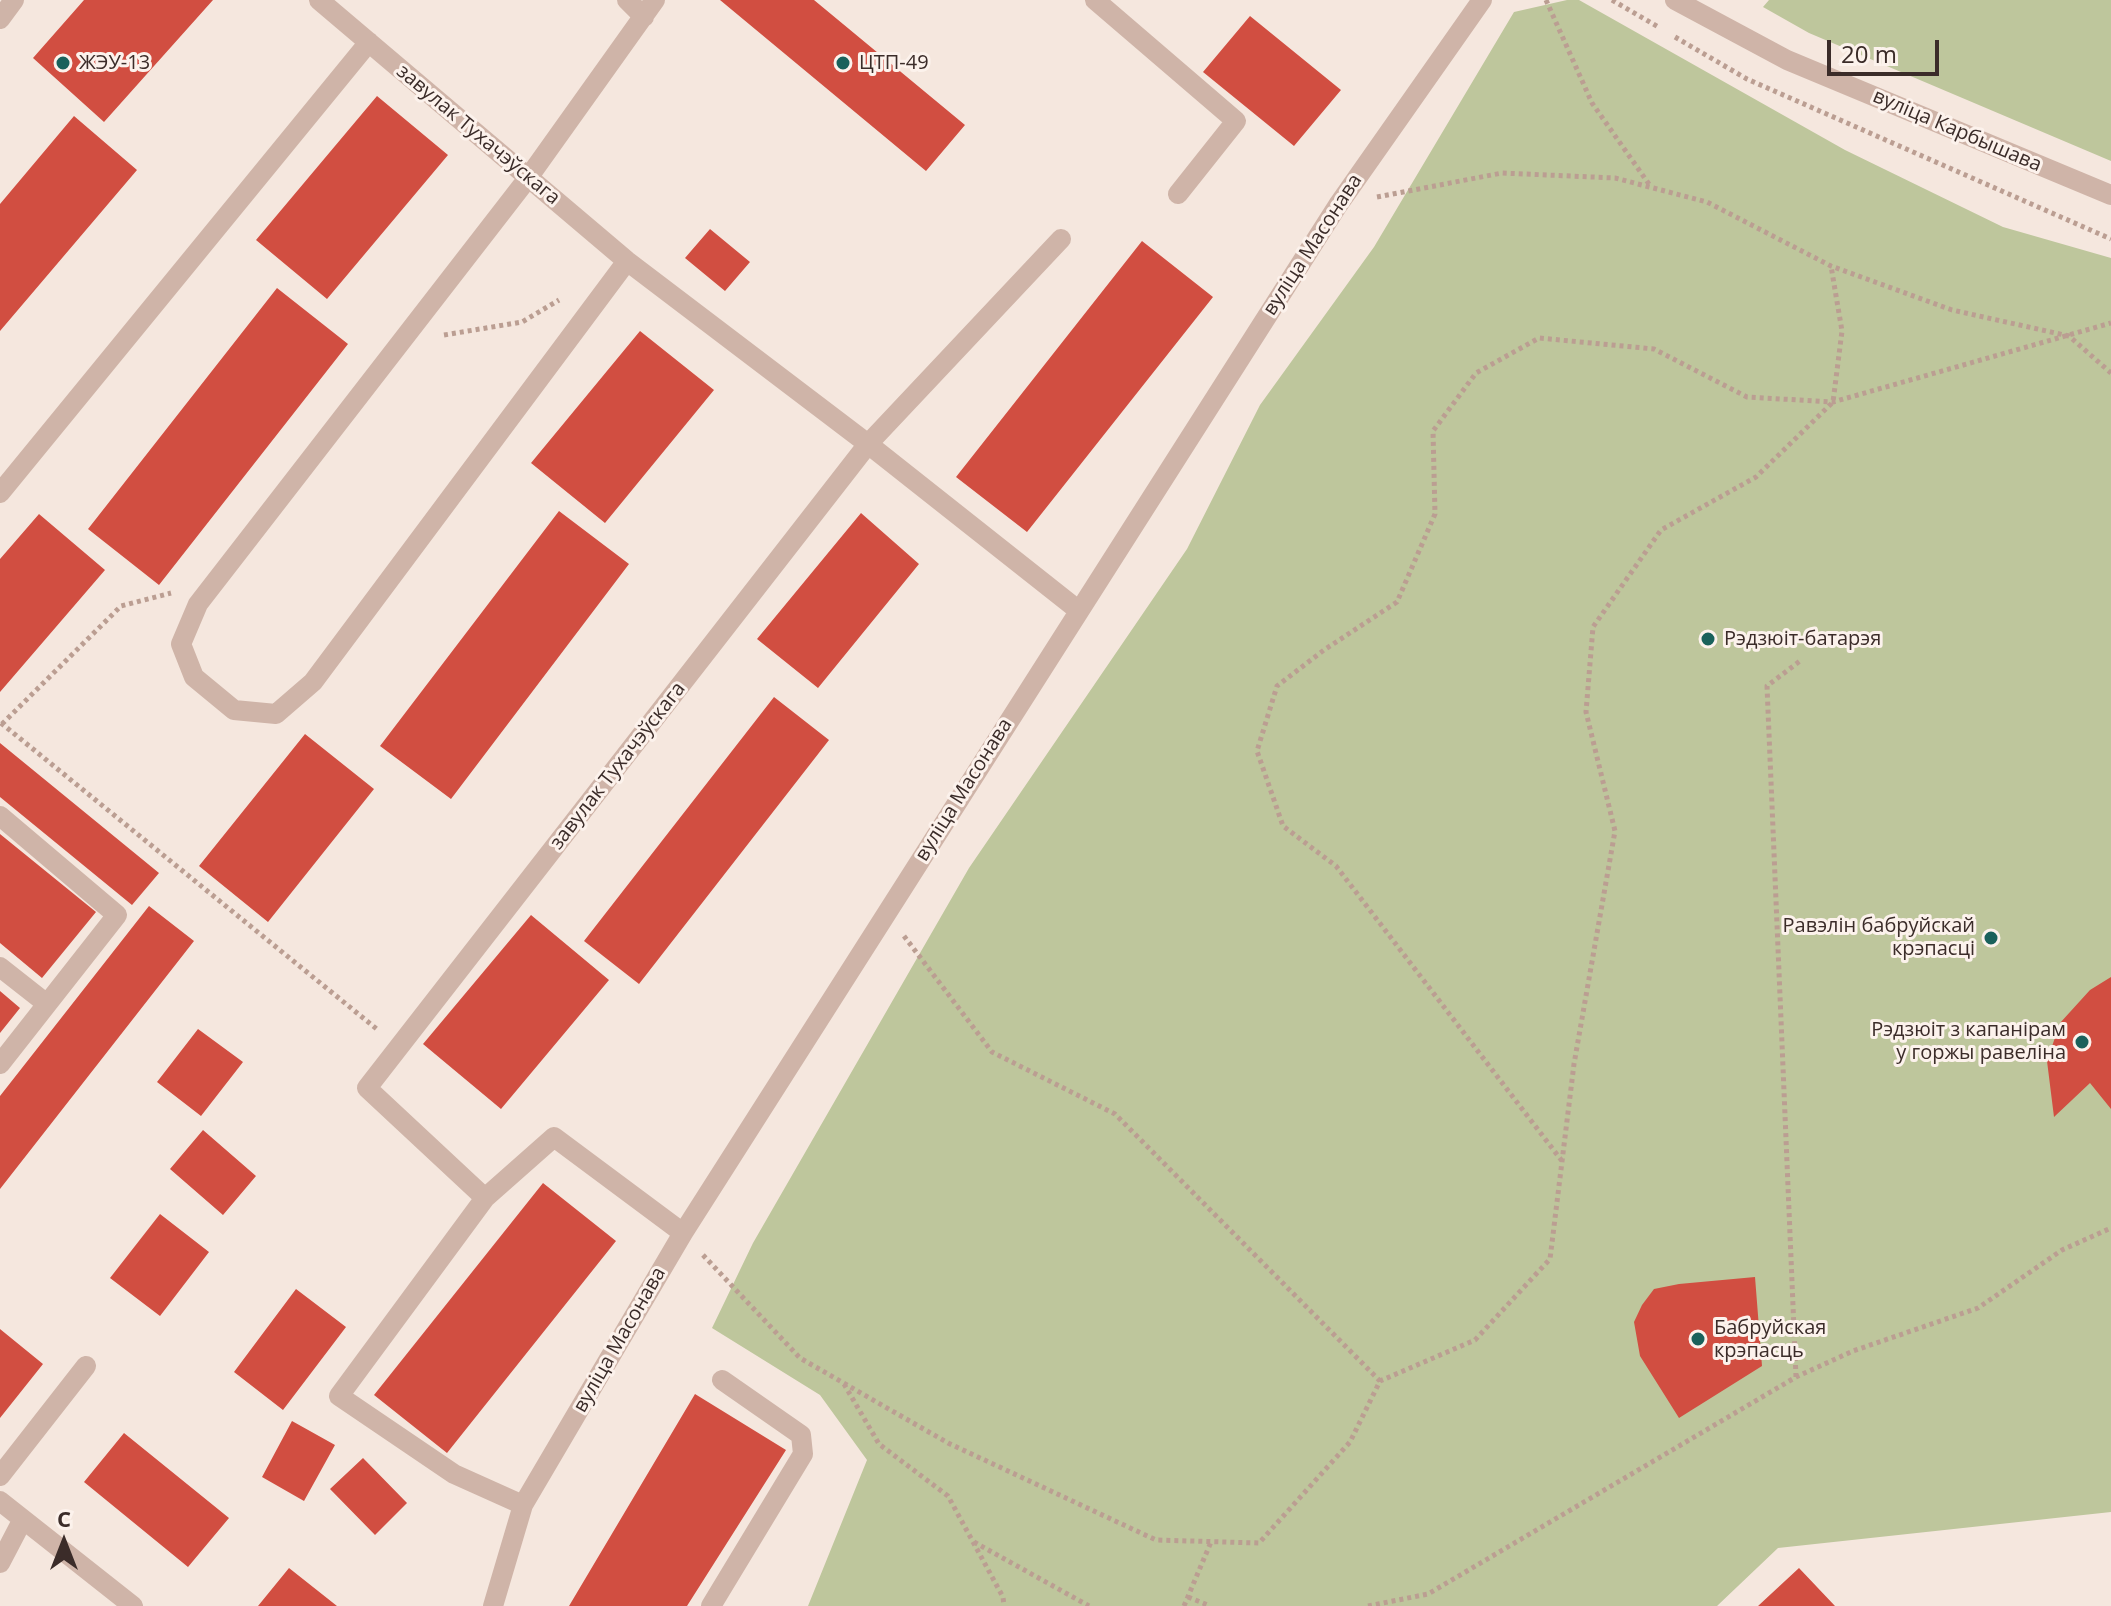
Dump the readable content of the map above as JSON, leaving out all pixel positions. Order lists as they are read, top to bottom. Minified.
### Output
{"streets":{"street":["вуліца Карбышава","завулак Тухачэўскага","вуліца Масонава"]},"crossings":[["завулак Тухачэўскага","вуліца Масонава"]],"places":["ЖЭУ-13","ЦТП-49","Рэдзюіт-батарэя","Равэлін бабруйскай крэпасці","Рэдзюіт з капанірам у горжы равеліна","Бабруйская крэпасць"],"scale_bar":"20 m","north":"top"}
